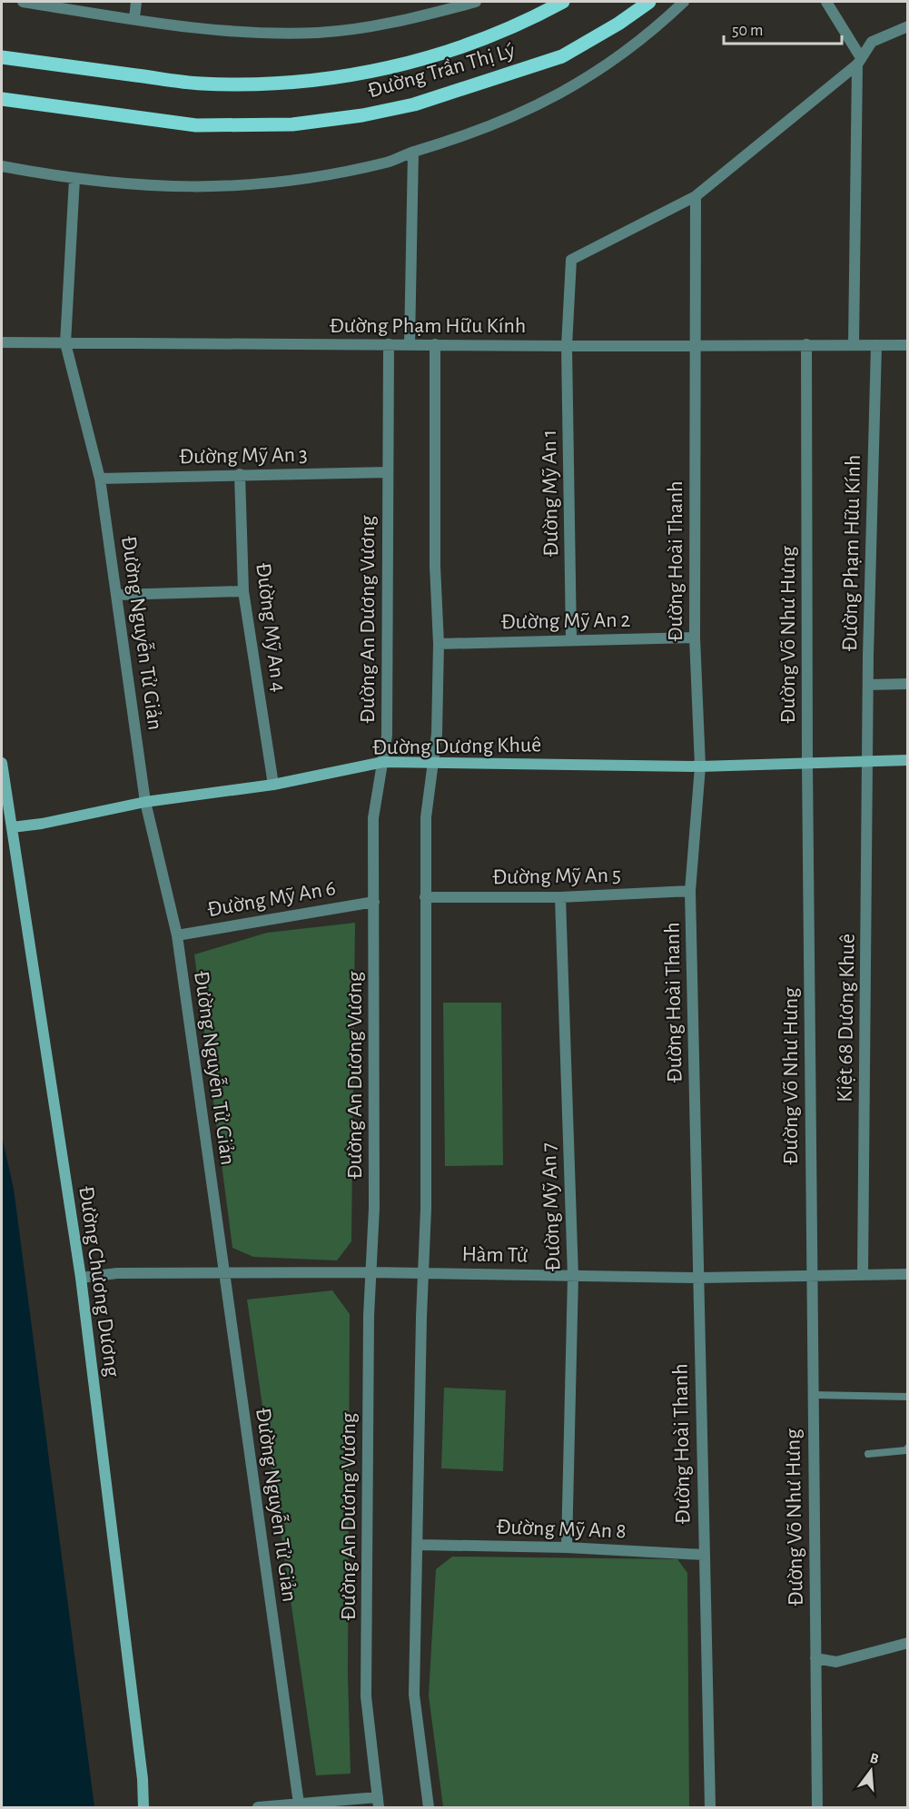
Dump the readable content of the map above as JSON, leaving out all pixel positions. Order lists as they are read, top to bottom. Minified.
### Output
{"streets":{"main road":["Đường Trần Thị Lý","Đường Dương Khuê","Đường Chương Dương"],"street":["Đường Phạm Hữu Kính","Đường Mỹ An 3","Đường Mỹ An 1","Đường Hoài Thanh","Đường An Dương Vương","Đường Mỹ An 2","Đường Mỹ An 4","Đường Nguyễn Tử Giản","Đường Võ Như Hưng","Đường Mỹ An 5","Đường Mỹ An 6","Kiệt 68 Dương Khuê","Đường Mỹ An 7","Hàm Tử","Đường Mỹ An 8"]},"crossings":[["Đường Phạm Hữu Kính","Đường Mỹ An 1"],["Đường Phạm Hữu Kính","Đường Hoài Thanh"],["Đường Phạm Hữu Kính","Đường An Dương Vương"],["Đường Phạm Hữu Kính","Đường Nguyễn Tử Giản"],["Đường Phạm Hữu Kính","Đường Võ Như Hưng"],["Đường Phạm Hữu Kính","Đường Dương Khuê"],["Đường Phạm Hữu Kính","Kiệt 68 Dương Khuê"],["Đường Mỹ An 3","Đường An Dương Vương"],["Đường Mỹ An 3","Đường Mỹ An 4"],["Đường Mỹ An 3","Đường Nguyễn Tử Giản"],["Đường Mỹ An 1","Đường Hoài Thanh"],["Đường Mỹ An 1","Đường Mỹ An 2"],["Đường Hoài Thanh","Đường Mỹ An 2"],["Đường Hoài Thanh","Đường Dương Khuê"],["Đường Hoài Thanh","Đường Mỹ An 5"],["Đường Hoài Thanh","Hàm Tử"],["Đường Hoài Thanh","Đường Mỹ An 8"],["Đường An Dương Vương","Đường Dương Khuê"],["Đường An Dương Vương","Đường Mỹ An 6"],["Đường An Dương Vương","Hàm Tử"],["Đường Mỹ An 4","Đường Dương Khuê"],["Đường Nguyễn Tử Giản","Đường Dương Khuê"],["Đường Nguyễn Tử Giản","Đường Mỹ An 6"],["Đường Nguyễn Tử Giản","Hàm Tử"],["Đường Võ Như Hưng","Đường Dương Khuê"],["Đường Võ Như Hưng","Hàm Tử"],["Đường Dương Khuê","Kiệt 68 Dương Khuê"],["Đường Dương Khuê","Đường Chương Dương"],["Đường Mỹ An 5","Đường Mỹ An 7"],["Kiệt 68 Dương Khuê","Hàm Tử"],["Đường Mỹ An 7","Hàm Tử"],["Đường Mỹ An 7","Đường Mỹ An 8"],["Hàm Tử","Đường Chương Dương"]],"scale_bar":"50 m","north":"top"}
